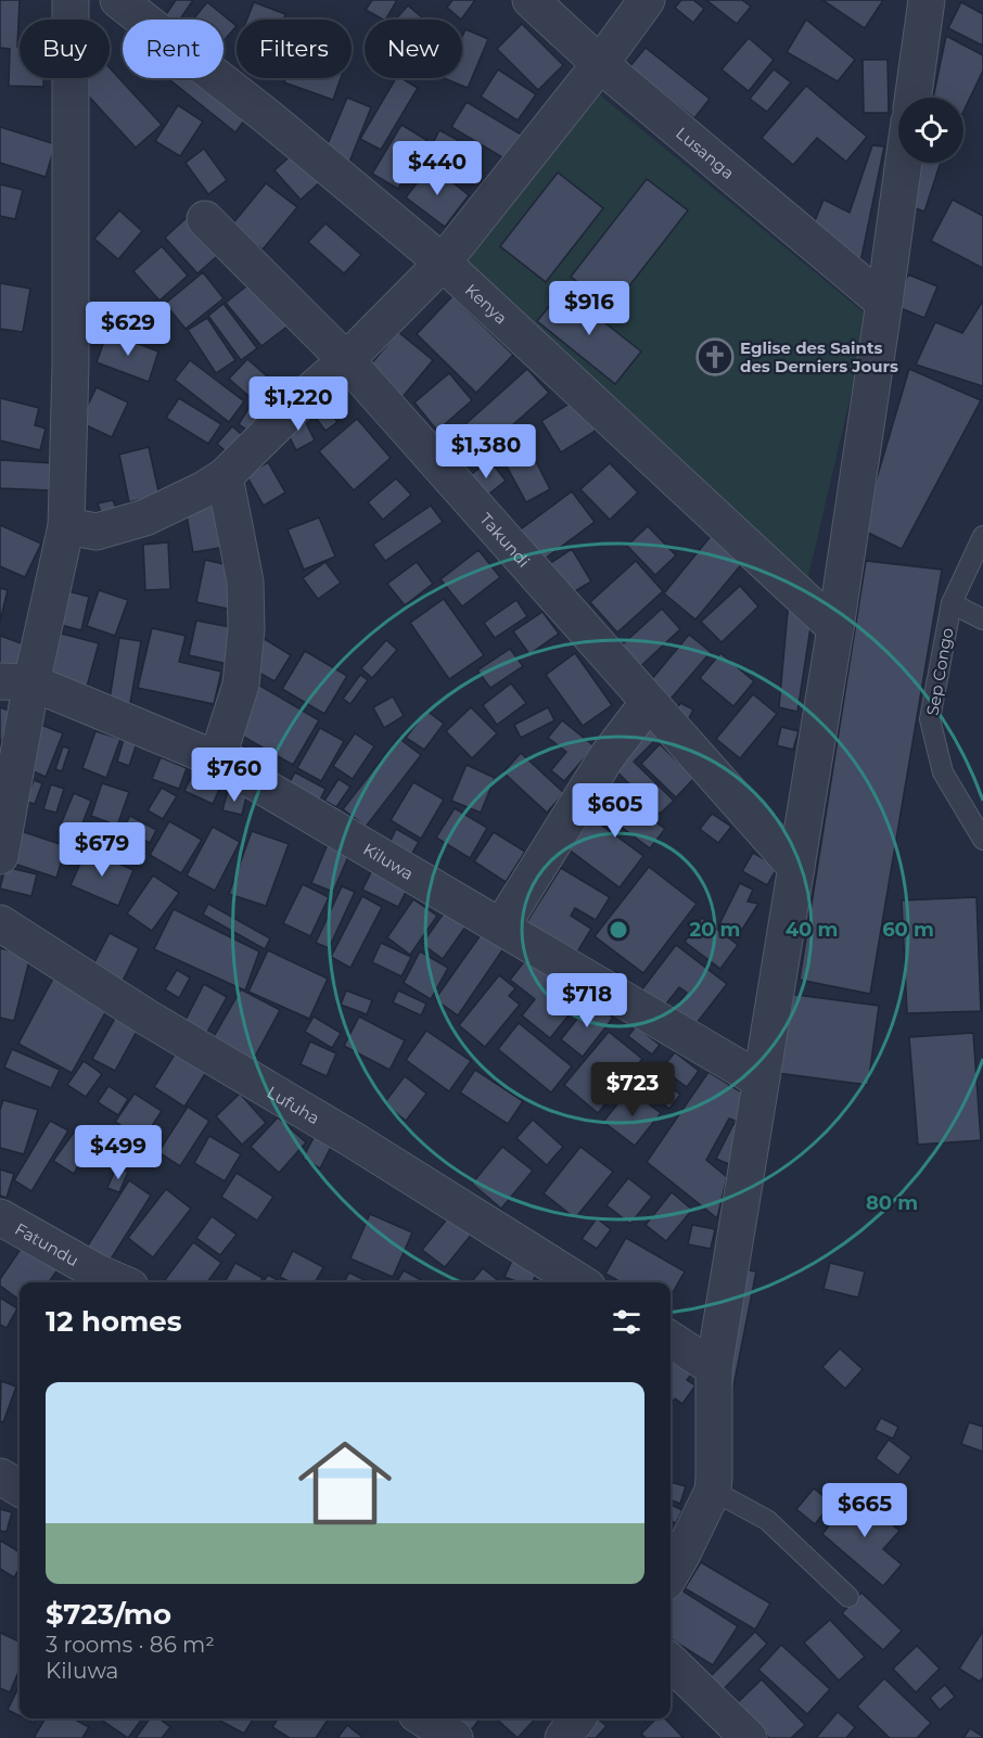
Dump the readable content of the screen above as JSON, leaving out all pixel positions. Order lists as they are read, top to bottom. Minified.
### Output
{"streets":{"street":["Lusanga","Kenya","Takundi","Kiluwa","Lufuha","Fatundu"],"lane":["Sep Congo"]},"places":{"church":["Eglise des Saints des Derniers Jours"]},"page":{"chip":["Buy","Rent","Filters","New"],"price":["$440","$916","$629","$1,220","$1,380","$760","$605","$679","$718","$723","$499","$665"],"heading":"12 homes","list":[{"name":"$723/mo","note":"3 rooms · 86 m² · Kiluwa"}]},"rings":["20 m","40 m","60 m","80 m"]}
